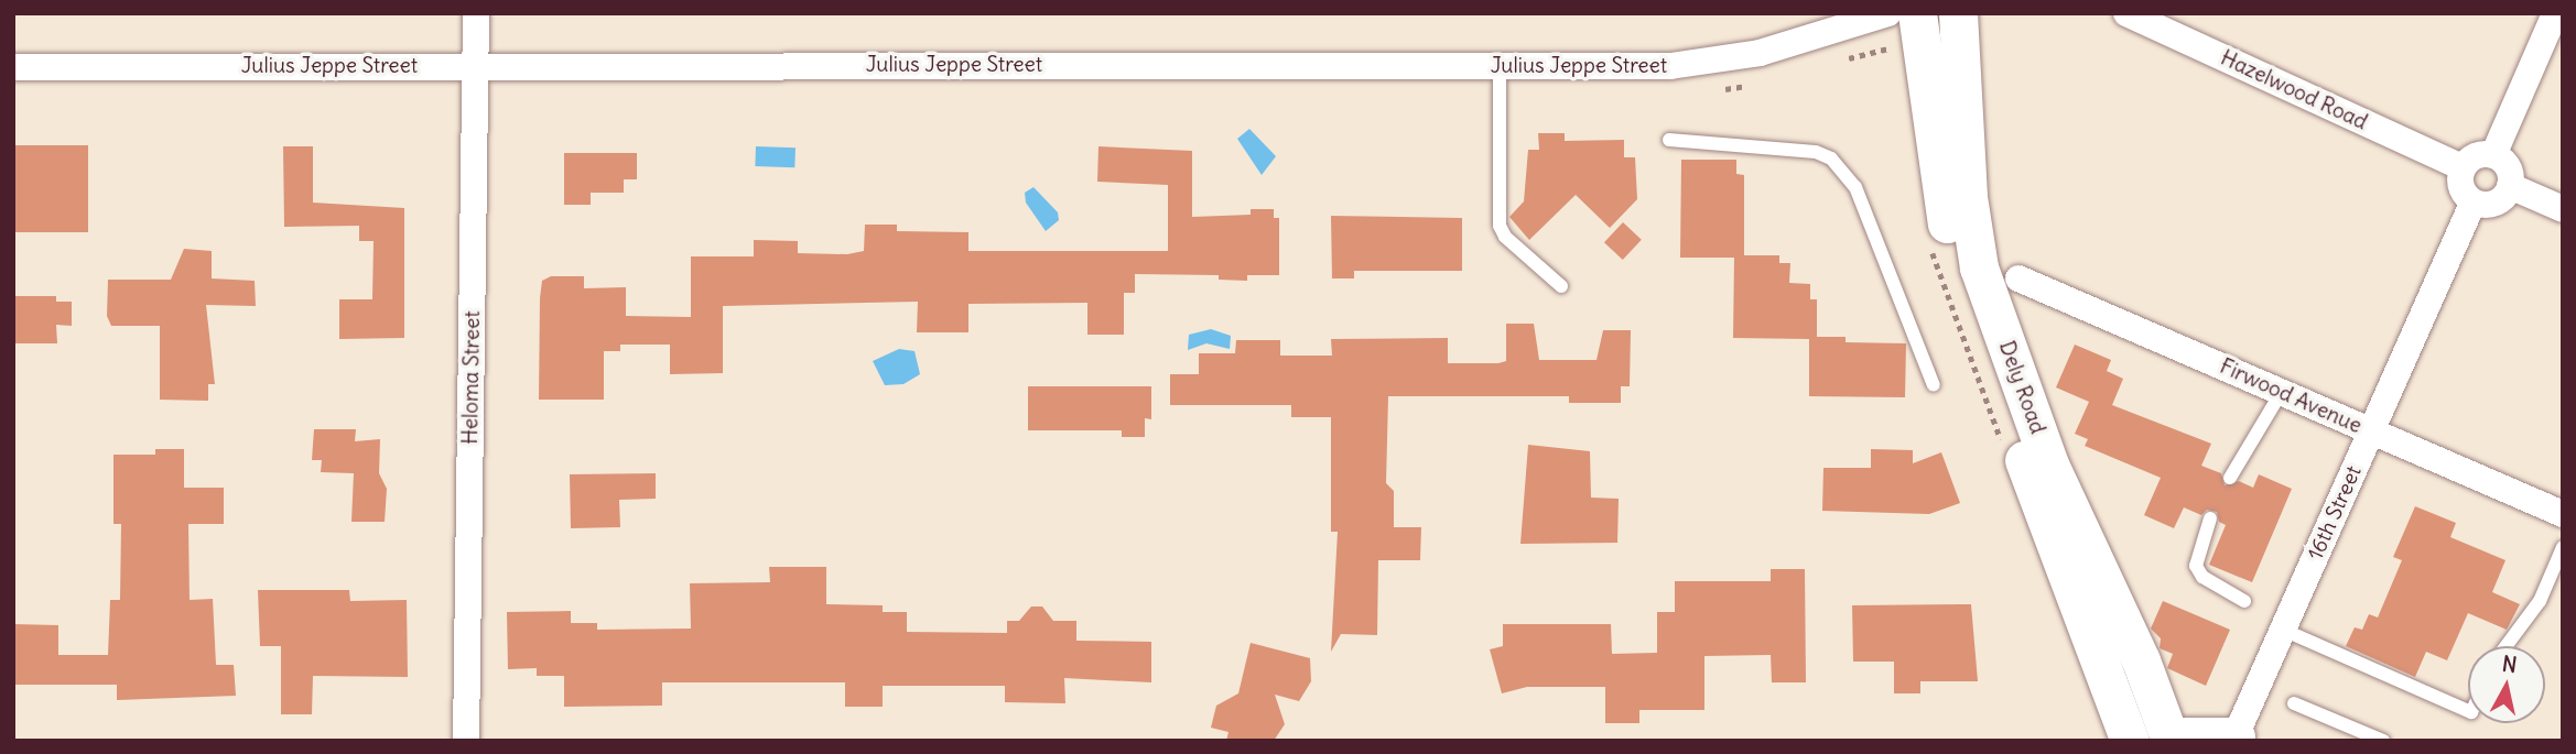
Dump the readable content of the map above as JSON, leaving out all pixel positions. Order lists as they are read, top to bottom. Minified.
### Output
{"streets":{"main road":["Dely Road"],"street":["Julius Jeppe Street","Hazelwood Road","Heloma Street","Firwood Avenue","16th Street"]},"crossings":[["Julius Jeppe Street","Heloma Street"],["Hazelwood Road","16th Street"],["Firwood Avenue","16th Street"]],"north":"top"}
